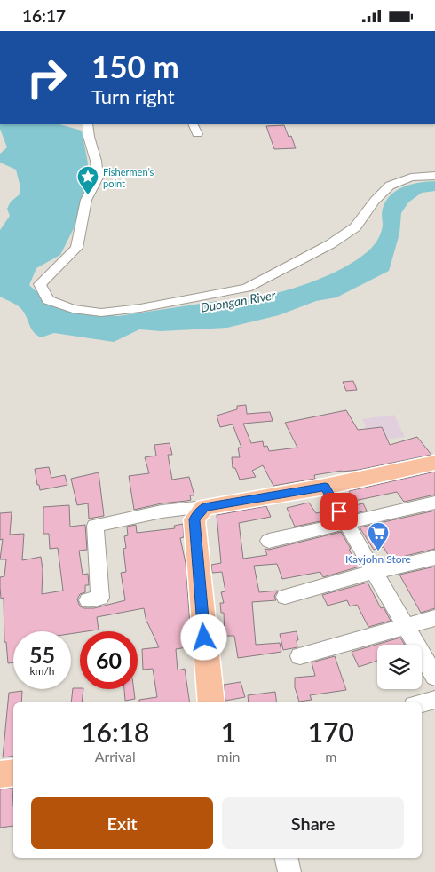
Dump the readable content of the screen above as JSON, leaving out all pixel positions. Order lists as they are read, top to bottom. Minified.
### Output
{"water":["Duongan River"],"places":{"place":["Fishermen’s point"],"supermarket":["Kayjohn Store"]},"page":{"status":"16:17","turn":["150 m","Turn right"],"speed":"55 km/h","limit":"60","eta":["16:18","Arrival","1","min","170","m"],"buttons":["Exit","Share"]}}
